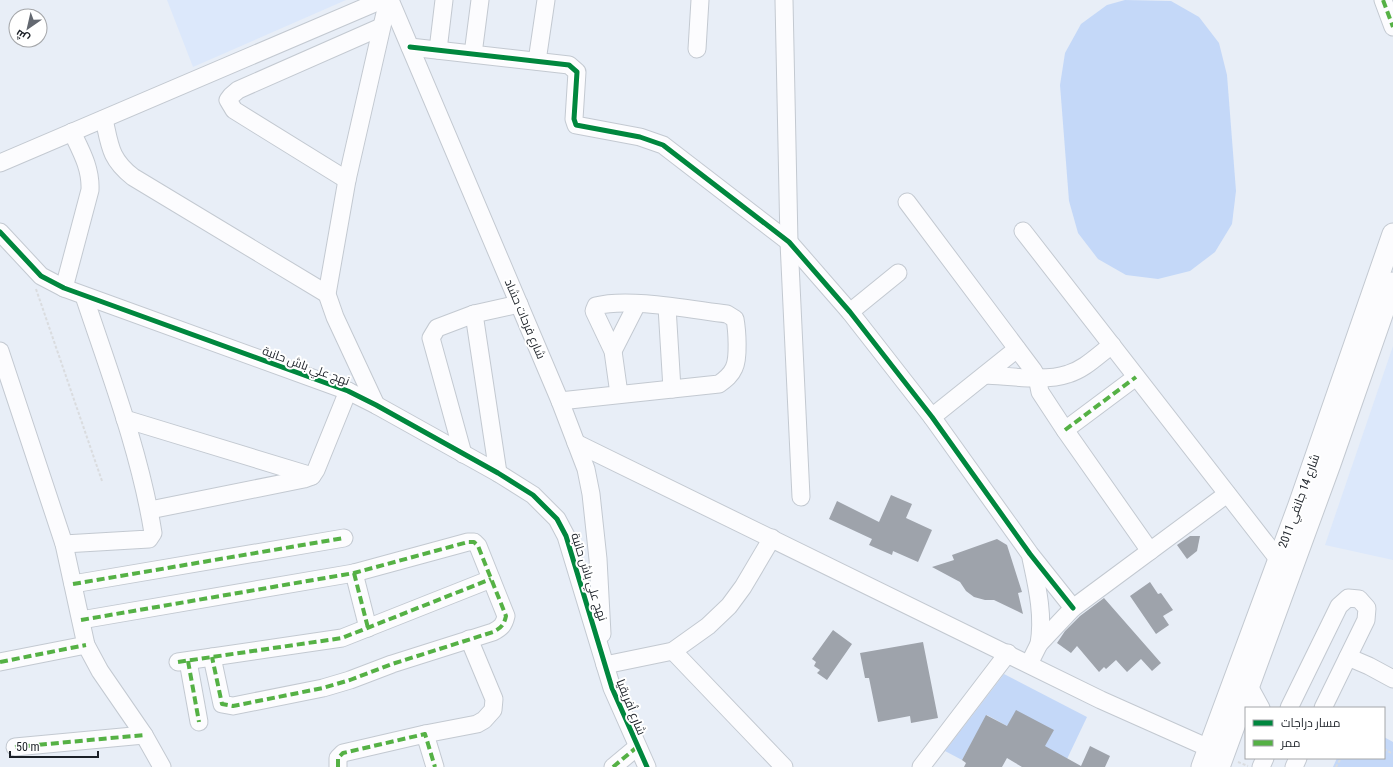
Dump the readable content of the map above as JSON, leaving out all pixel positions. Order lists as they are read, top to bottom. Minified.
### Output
{"streets":{"main road":["شارع 14 جانفي 2011"],"street":["شارع فرحات حشاد","نهج علي باش حانبة","شارع أفريقيا"]},"crossings":[["شارع فرحات حشاد","نهج علي باش حانبة"],["شارع فرحات حشاد","شارع أفريقيا"],["نهج علي باش حانبة","شارع أفريقيا"]],"legend":["مسار دراجات","ممر"],"scale_bar":"50 m","north":"bottom left"}
